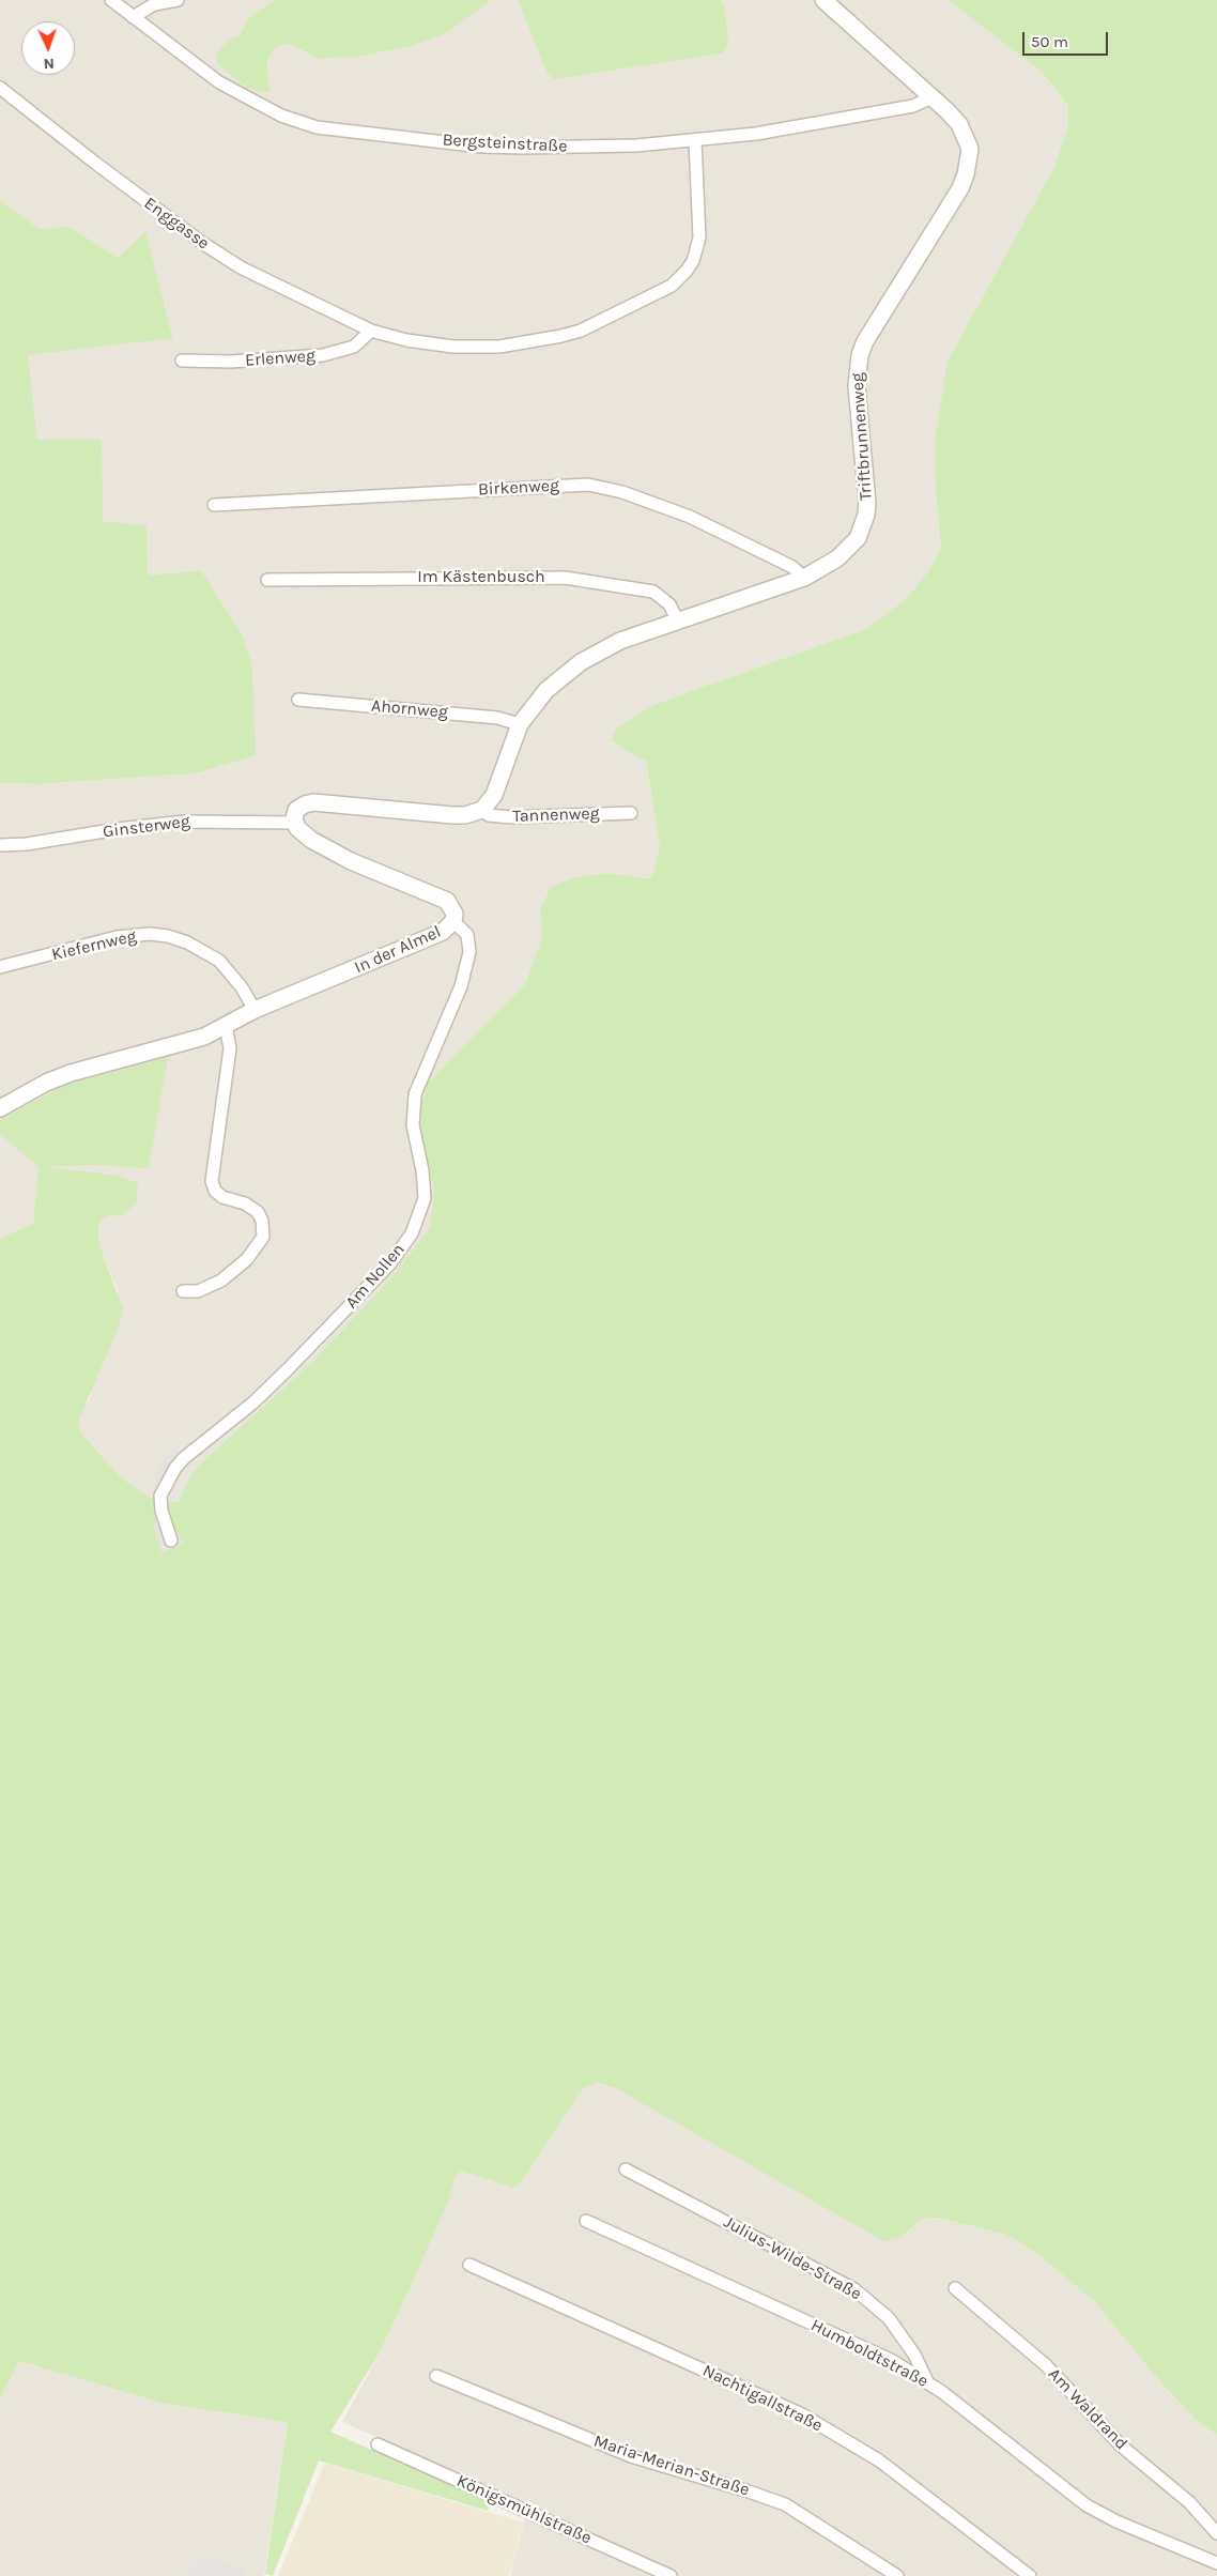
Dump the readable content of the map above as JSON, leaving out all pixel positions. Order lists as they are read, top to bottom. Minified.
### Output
{"streets":{"street":["Bergsteinstraße","Enggasse","Erlenweg","Triftbrunnenweg","Birkenweg","Im Kästenbusch","Ahornweg","Tannenweg","Ginsterweg","Kiefernweg","In der Almel","Am Nollen","Julius-Wilde-Straße","Humboldtstraße","Nachtigallstraße","Am Waldrand","Maria-Merian-Straße","Königsmühlstraße"]},"crossings":[["Bergsteinstraße","Enggasse"],["Bergsteinstraße","Triftbrunnenweg"],["Enggasse","Erlenweg"],["Triftbrunnenweg","Birkenweg"],["Triftbrunnenweg","Im Kästenbusch"],["Triftbrunnenweg","Ahornweg"],["Triftbrunnenweg","Tannenweg"],["Ginsterweg","In der Almel"],["Kiefernweg","In der Almel"],["In der Almel","Am Nollen"],["Julius-Wilde-Straße","Humboldtstraße"]],"scale_bar":"50 m","north":"bottom"}
